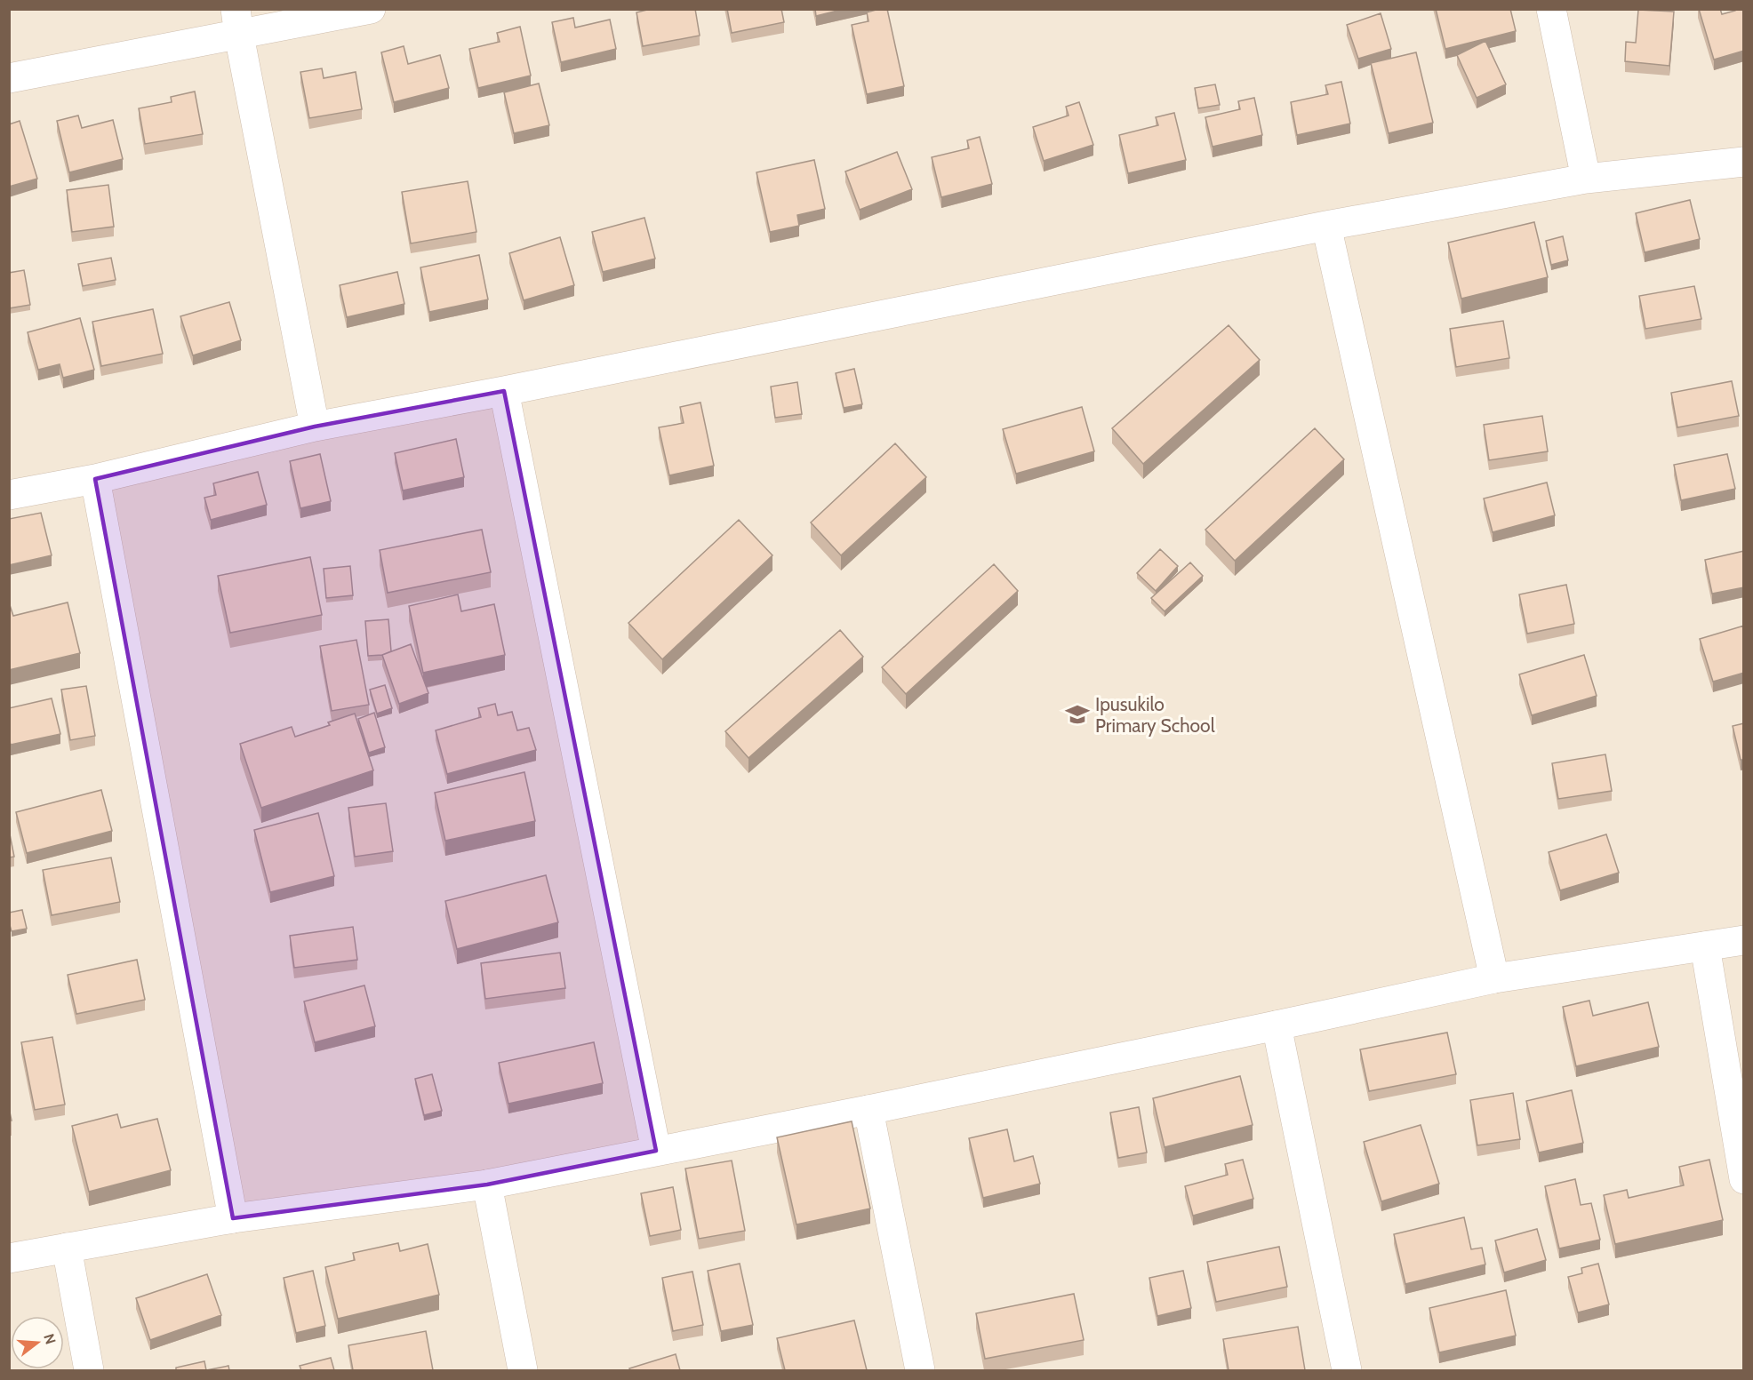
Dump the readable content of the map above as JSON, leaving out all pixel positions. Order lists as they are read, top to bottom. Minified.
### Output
{"places":{"school or university":["Ipusukilo Primary School"]},"north":"right"}
